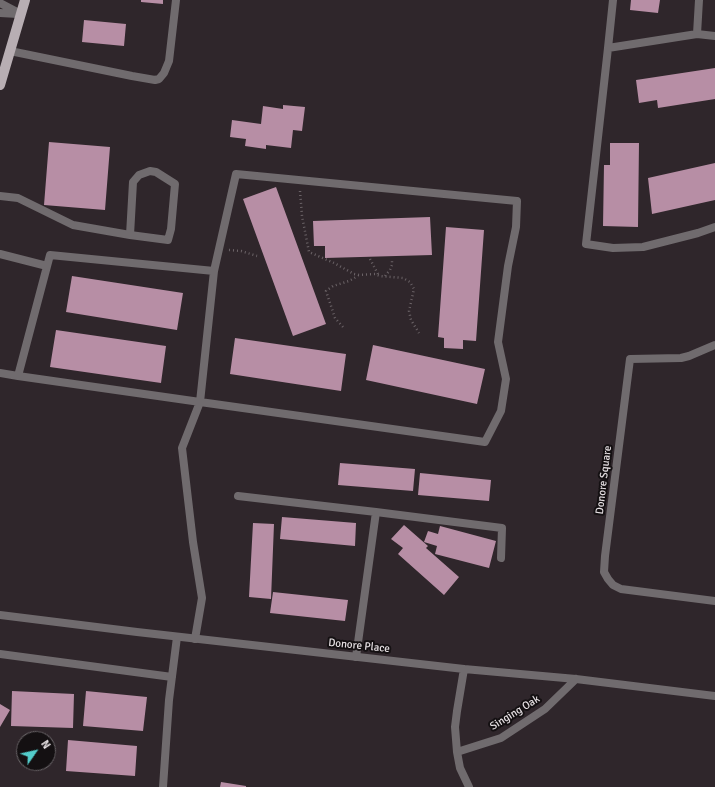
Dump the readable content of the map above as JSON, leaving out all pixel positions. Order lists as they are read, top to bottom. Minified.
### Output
{"streets":{"street":["Donore Square","Donore Place","Singing Oak"]},"crossings":[["Donore Place","Singing Oak"]],"north":"top right"}
